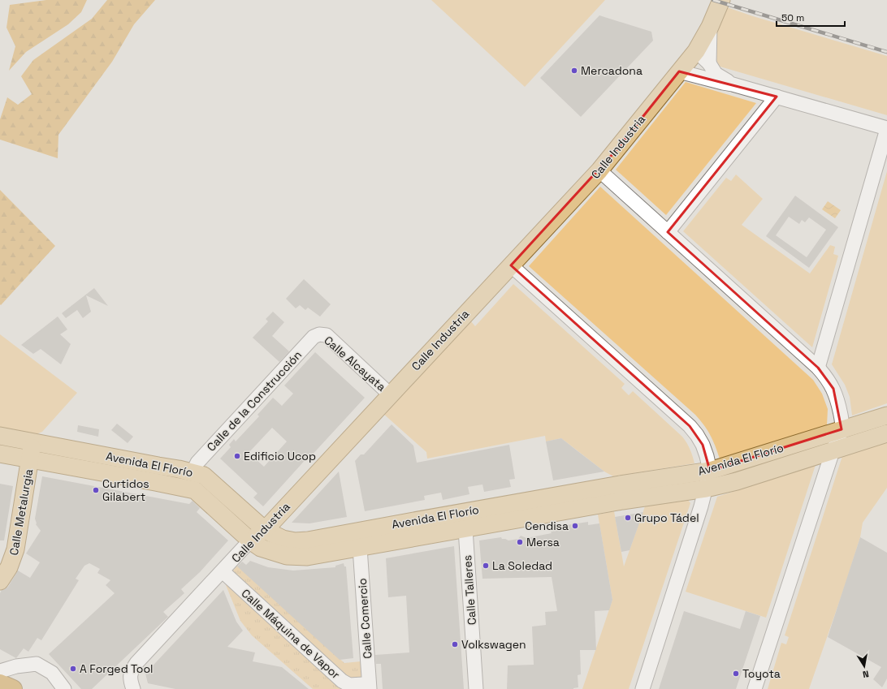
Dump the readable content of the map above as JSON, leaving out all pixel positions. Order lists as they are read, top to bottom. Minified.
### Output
{"streets":{"main road":["Calle Industria","Avenida El Florío","Calle Metalurgia"],"street":["Calle Alcayata","Calle de la Construcción","Calle Talleres","Calle Comercio","Calle Máquina de Vapor"]},"crossings":[["Calle Industria","Calle Alcayata"],["Calle Industria","Avenida El Florío"],["Calle Industria","Calle Máquina de Vapor"],["Calle Alcayata","Calle de la Construcción"],["Calle de la Construcción","Avenida El Florío"],["Avenida El Florío","Calle Metalurgia"],["Avenida El Florío","Calle Talleres"],["Avenida El Florío","Calle Comercio"],["Calle Comercio","Calle Máquina de Vapor"]],"places":["Mercadona","Edificio Ucop","Curtidos Gilabert","Grupo Tádel","Cendisa","Mersa","La Soledad","Volkswagen","A Forged Tool","Toyota"],"scale_bar":"50 m","north":"bottom"}
